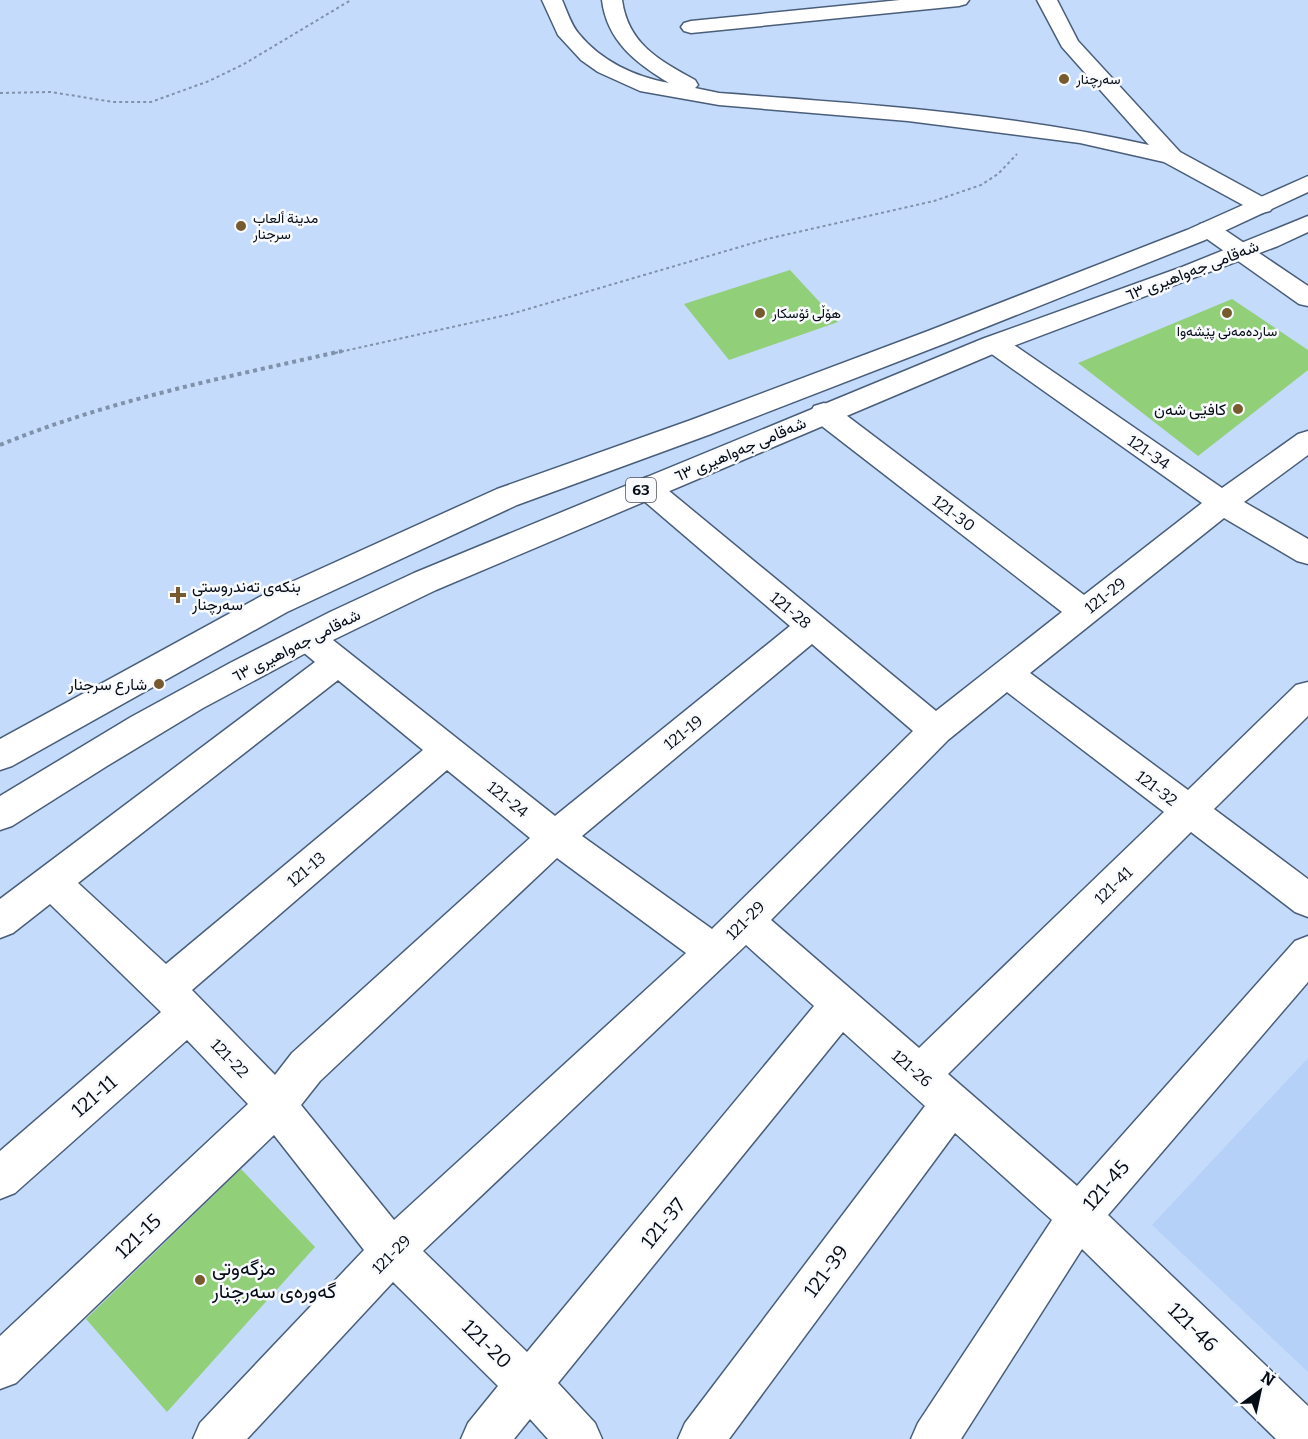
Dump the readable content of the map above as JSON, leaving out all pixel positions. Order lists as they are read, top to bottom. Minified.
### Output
{"streets":{"street":["شەقامی جەواهیری ٦٣","121-34","63","121-30","121-29","121-28","121-19","121-32","121-24","121-13","121-41","121-22","121-26","121-11","121-45","121-37","121-15","121-39","121-46","121-20"]},"crossings":[["شەقامی جەواهیری ٦٣","121-34"],["شەقامی جەواهیری ٦٣","121-30"],["شەقامی جەواهیری ٦٣","121-28"],["شەقامی جەواهیری ٦٣","121-24"],["121-34","121-29"],["121-30","121-29"],["121-29","121-28"],["121-29","121-32"],["121-29","121-24"],["121-29","121-22"],["121-29","121-26"],["121-29","121-20"],["121-28","121-19"],["121-19","121-24"],["121-19","121-22"],["121-19","121-15"],["121-32","121-41"],["121-24","121-13"],["121-13","121-22"],["121-13","121-11"],["121-41","121-26"],["121-22","121-11"],["121-22","121-15"],["121-22","121-20"],["121-26","121-45"],["121-26","121-37"],["121-26","121-39"],["121-26","121-46"],["121-45","121-46"],["121-37","121-20"]],"places":{"other":["سەرچنار","مدينة ألعاب سرجنار","هۆڵی ئۆسکار","ساردەمەنی پێشەوا","کافێی شەن","شارع سرجنار","مزگەوتی گەورەی سەرچنار"],"health":["بنکەی تەندروستی سەرچنار"]},"north":"top right"}
